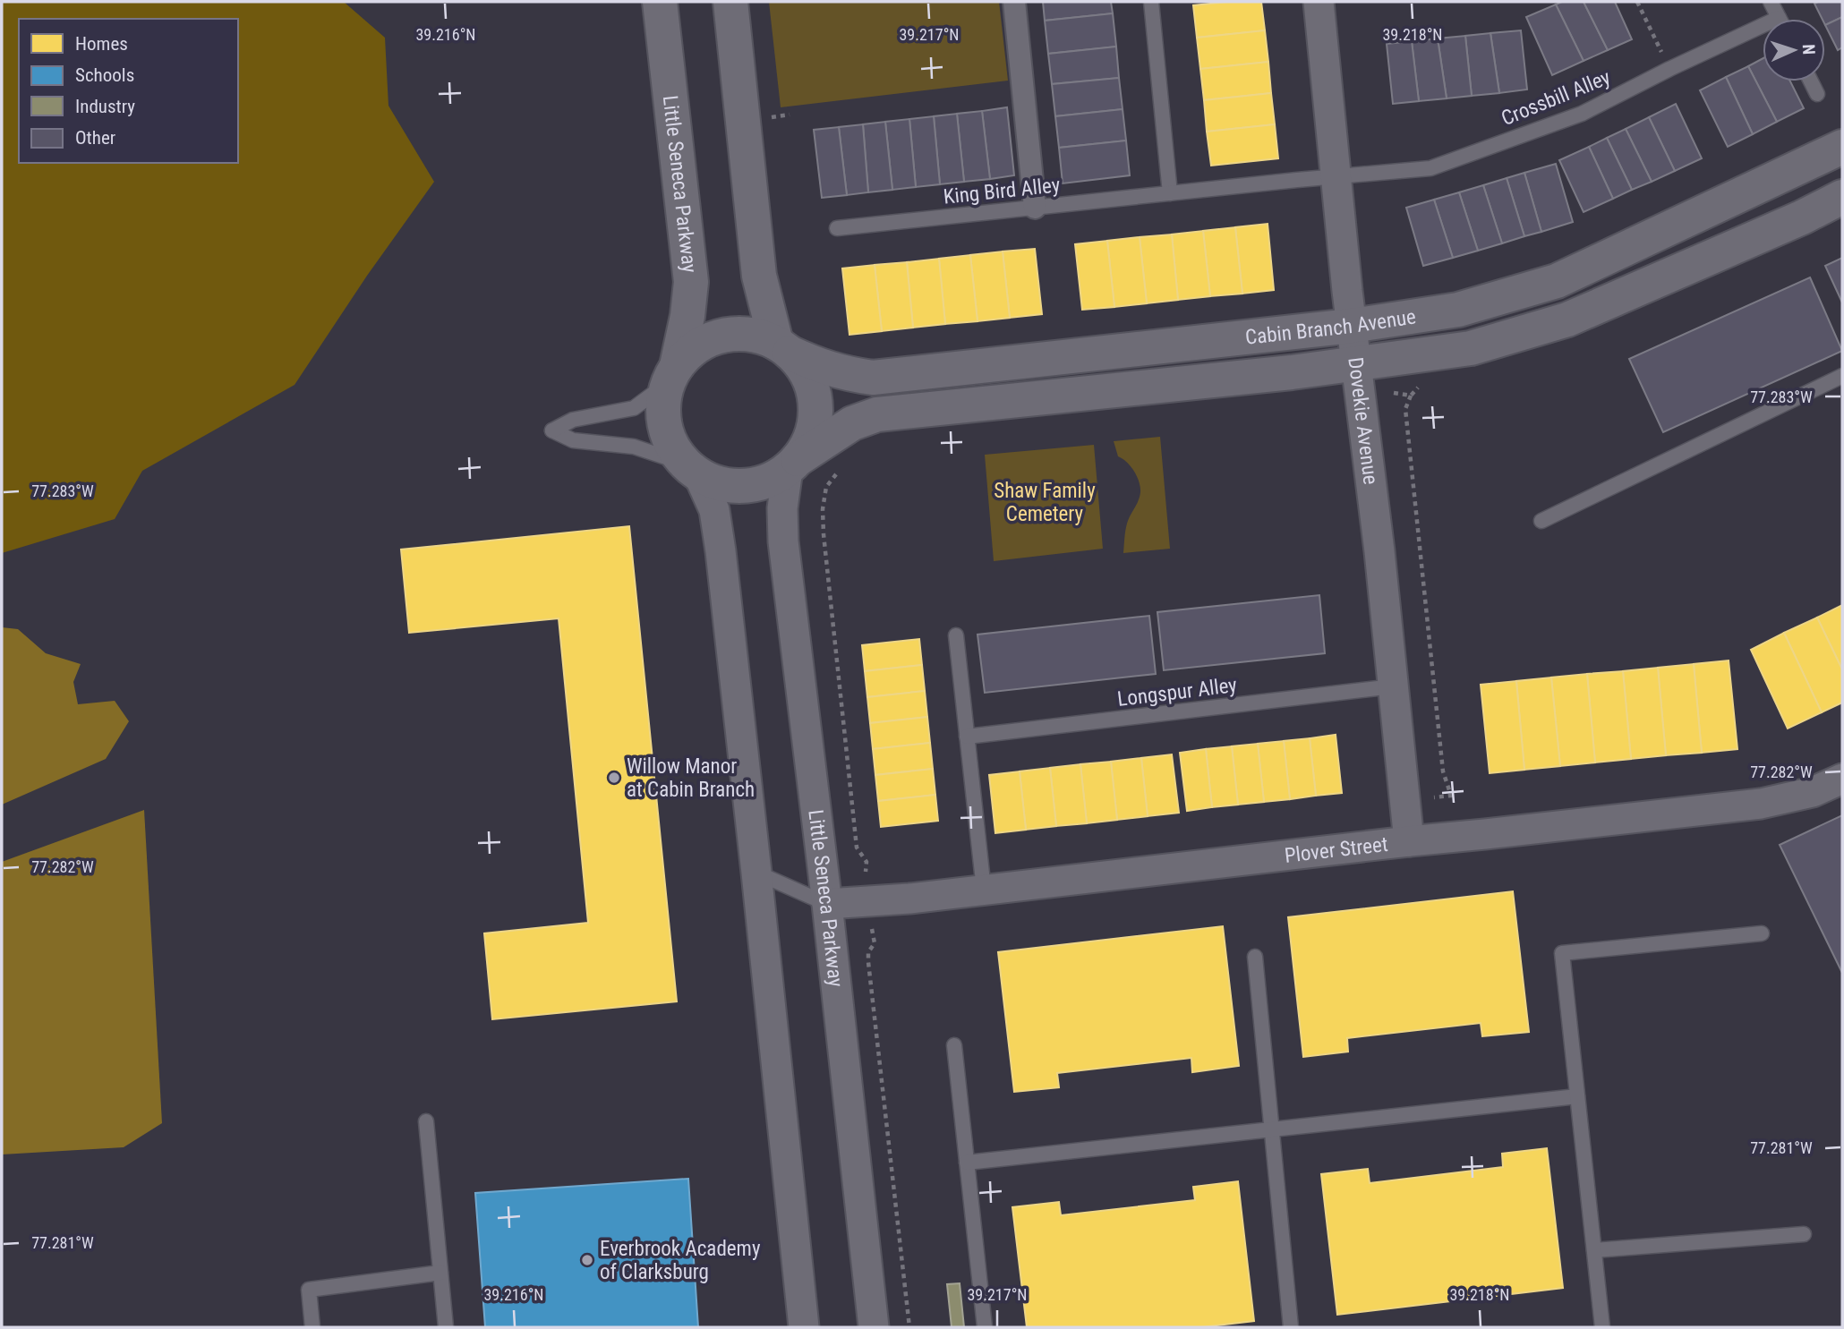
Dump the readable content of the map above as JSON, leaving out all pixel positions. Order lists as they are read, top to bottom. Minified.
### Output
{"streets":{"street":["Little Seneca Parkway","Cabin Branch Avenue","Dovekie Avenue","Plover Street"],"lane":["Crossbill Alley","King Bird Alley","Longspur Alley"]},"crossings":[["Crossbill Alley","King Bird Alley"],["Crossbill Alley","Dovekie Avenue"],["Little Seneca Parkway","Cabin Branch Avenue"],["Little Seneca Parkway","Plover Street"],["King Bird Alley","Dovekie Avenue"],["Cabin Branch Avenue","Dovekie Avenue"],["Dovekie Avenue","Longspur Alley"],["Dovekie Avenue","Plover Street"]],"parks":["Shaw Family Cemetery"],"places":["Willow Manor at Cabin Branch","Everbrook Academy of Clarksburg"],"legend":["Homes","Schools","Industry","Other"],"north":"right","coordinates":["39.216°N","39.217°N","39.218°N","77.283°W","77.282°W","77.281°W"]}
